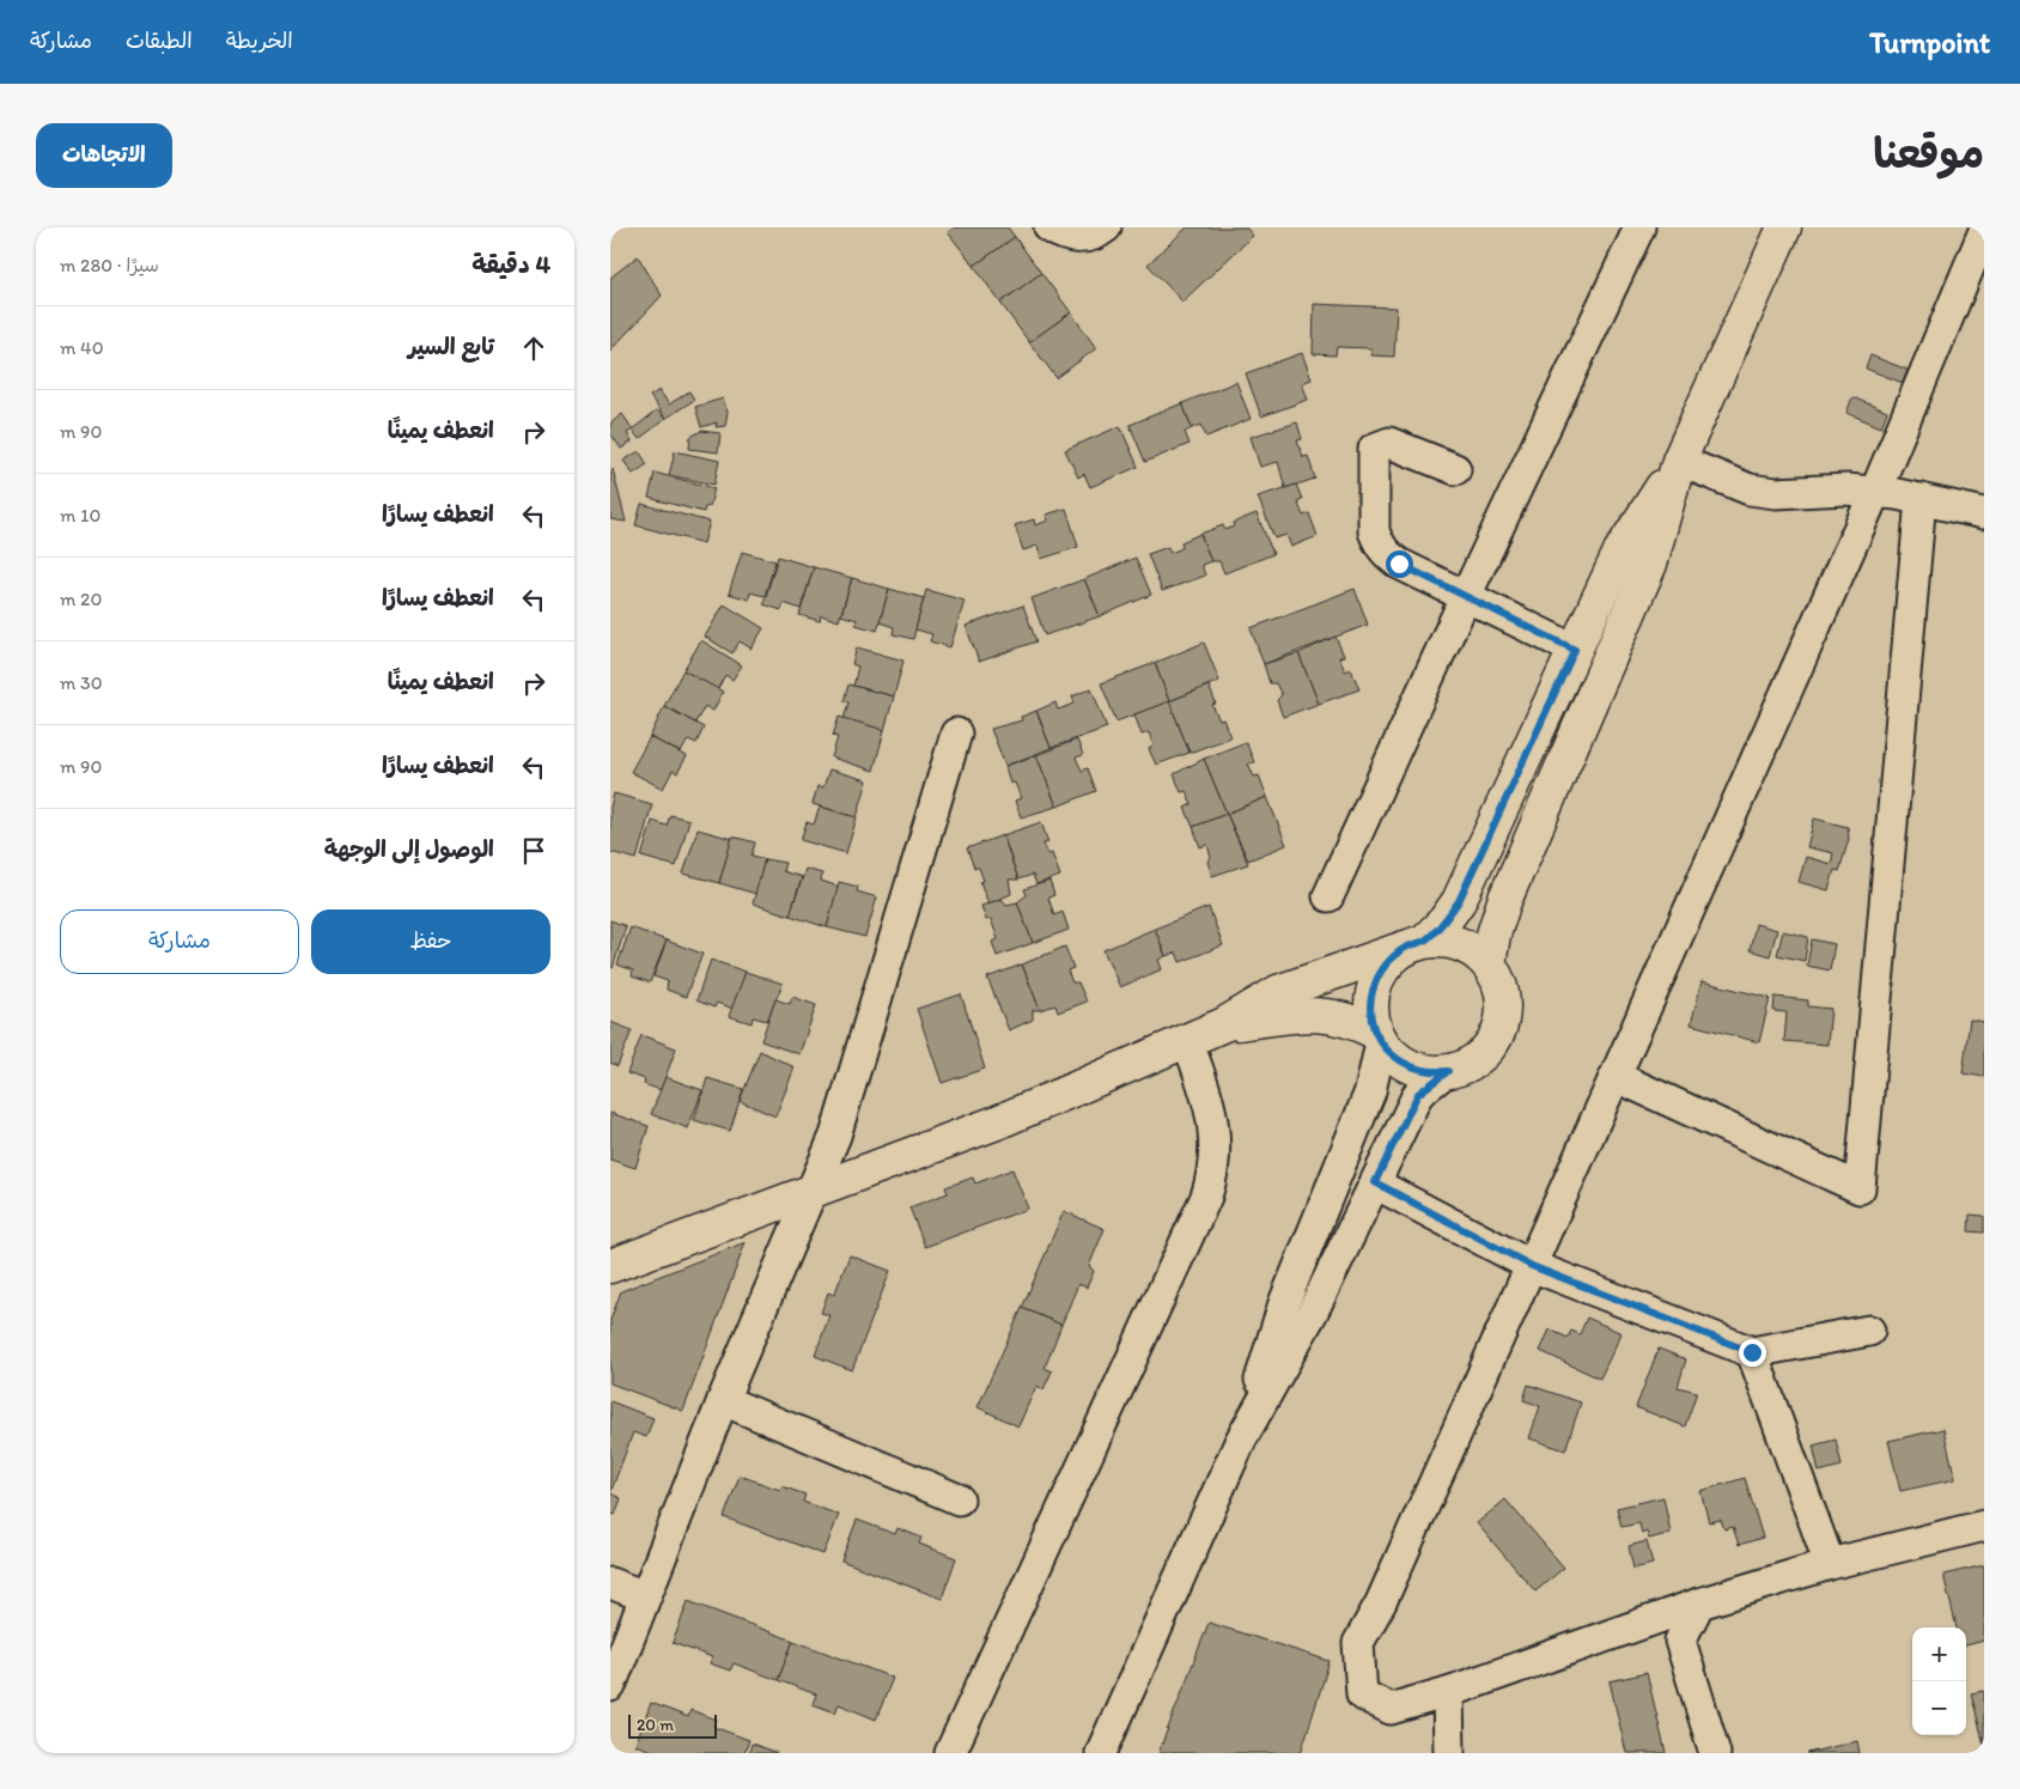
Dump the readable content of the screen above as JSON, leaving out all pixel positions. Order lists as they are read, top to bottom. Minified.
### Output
{"scale_bar":"20 m","page":{"header":"Turnpoint","nav":["الخريطة","الطبقات","مشاركة"],"title":"موقعنا","buttons":["الاتجاهات",["حفظ","مشاركة"]],"heading":["4 دقيقة","سيرًا · 280 m"],"list":[["تابع السير","40 m"],["انعطف يمينًا","90 m"],["انعطف يسارًا","10 m"],["انعطف يسارًا","20 m"],["انعطف يمينًا","30 m"],["انعطف يسارًا","90 m"],"الوصول إلى الوجهة"],"map_buttons":["+","−"],"scale":"20 m"}}
